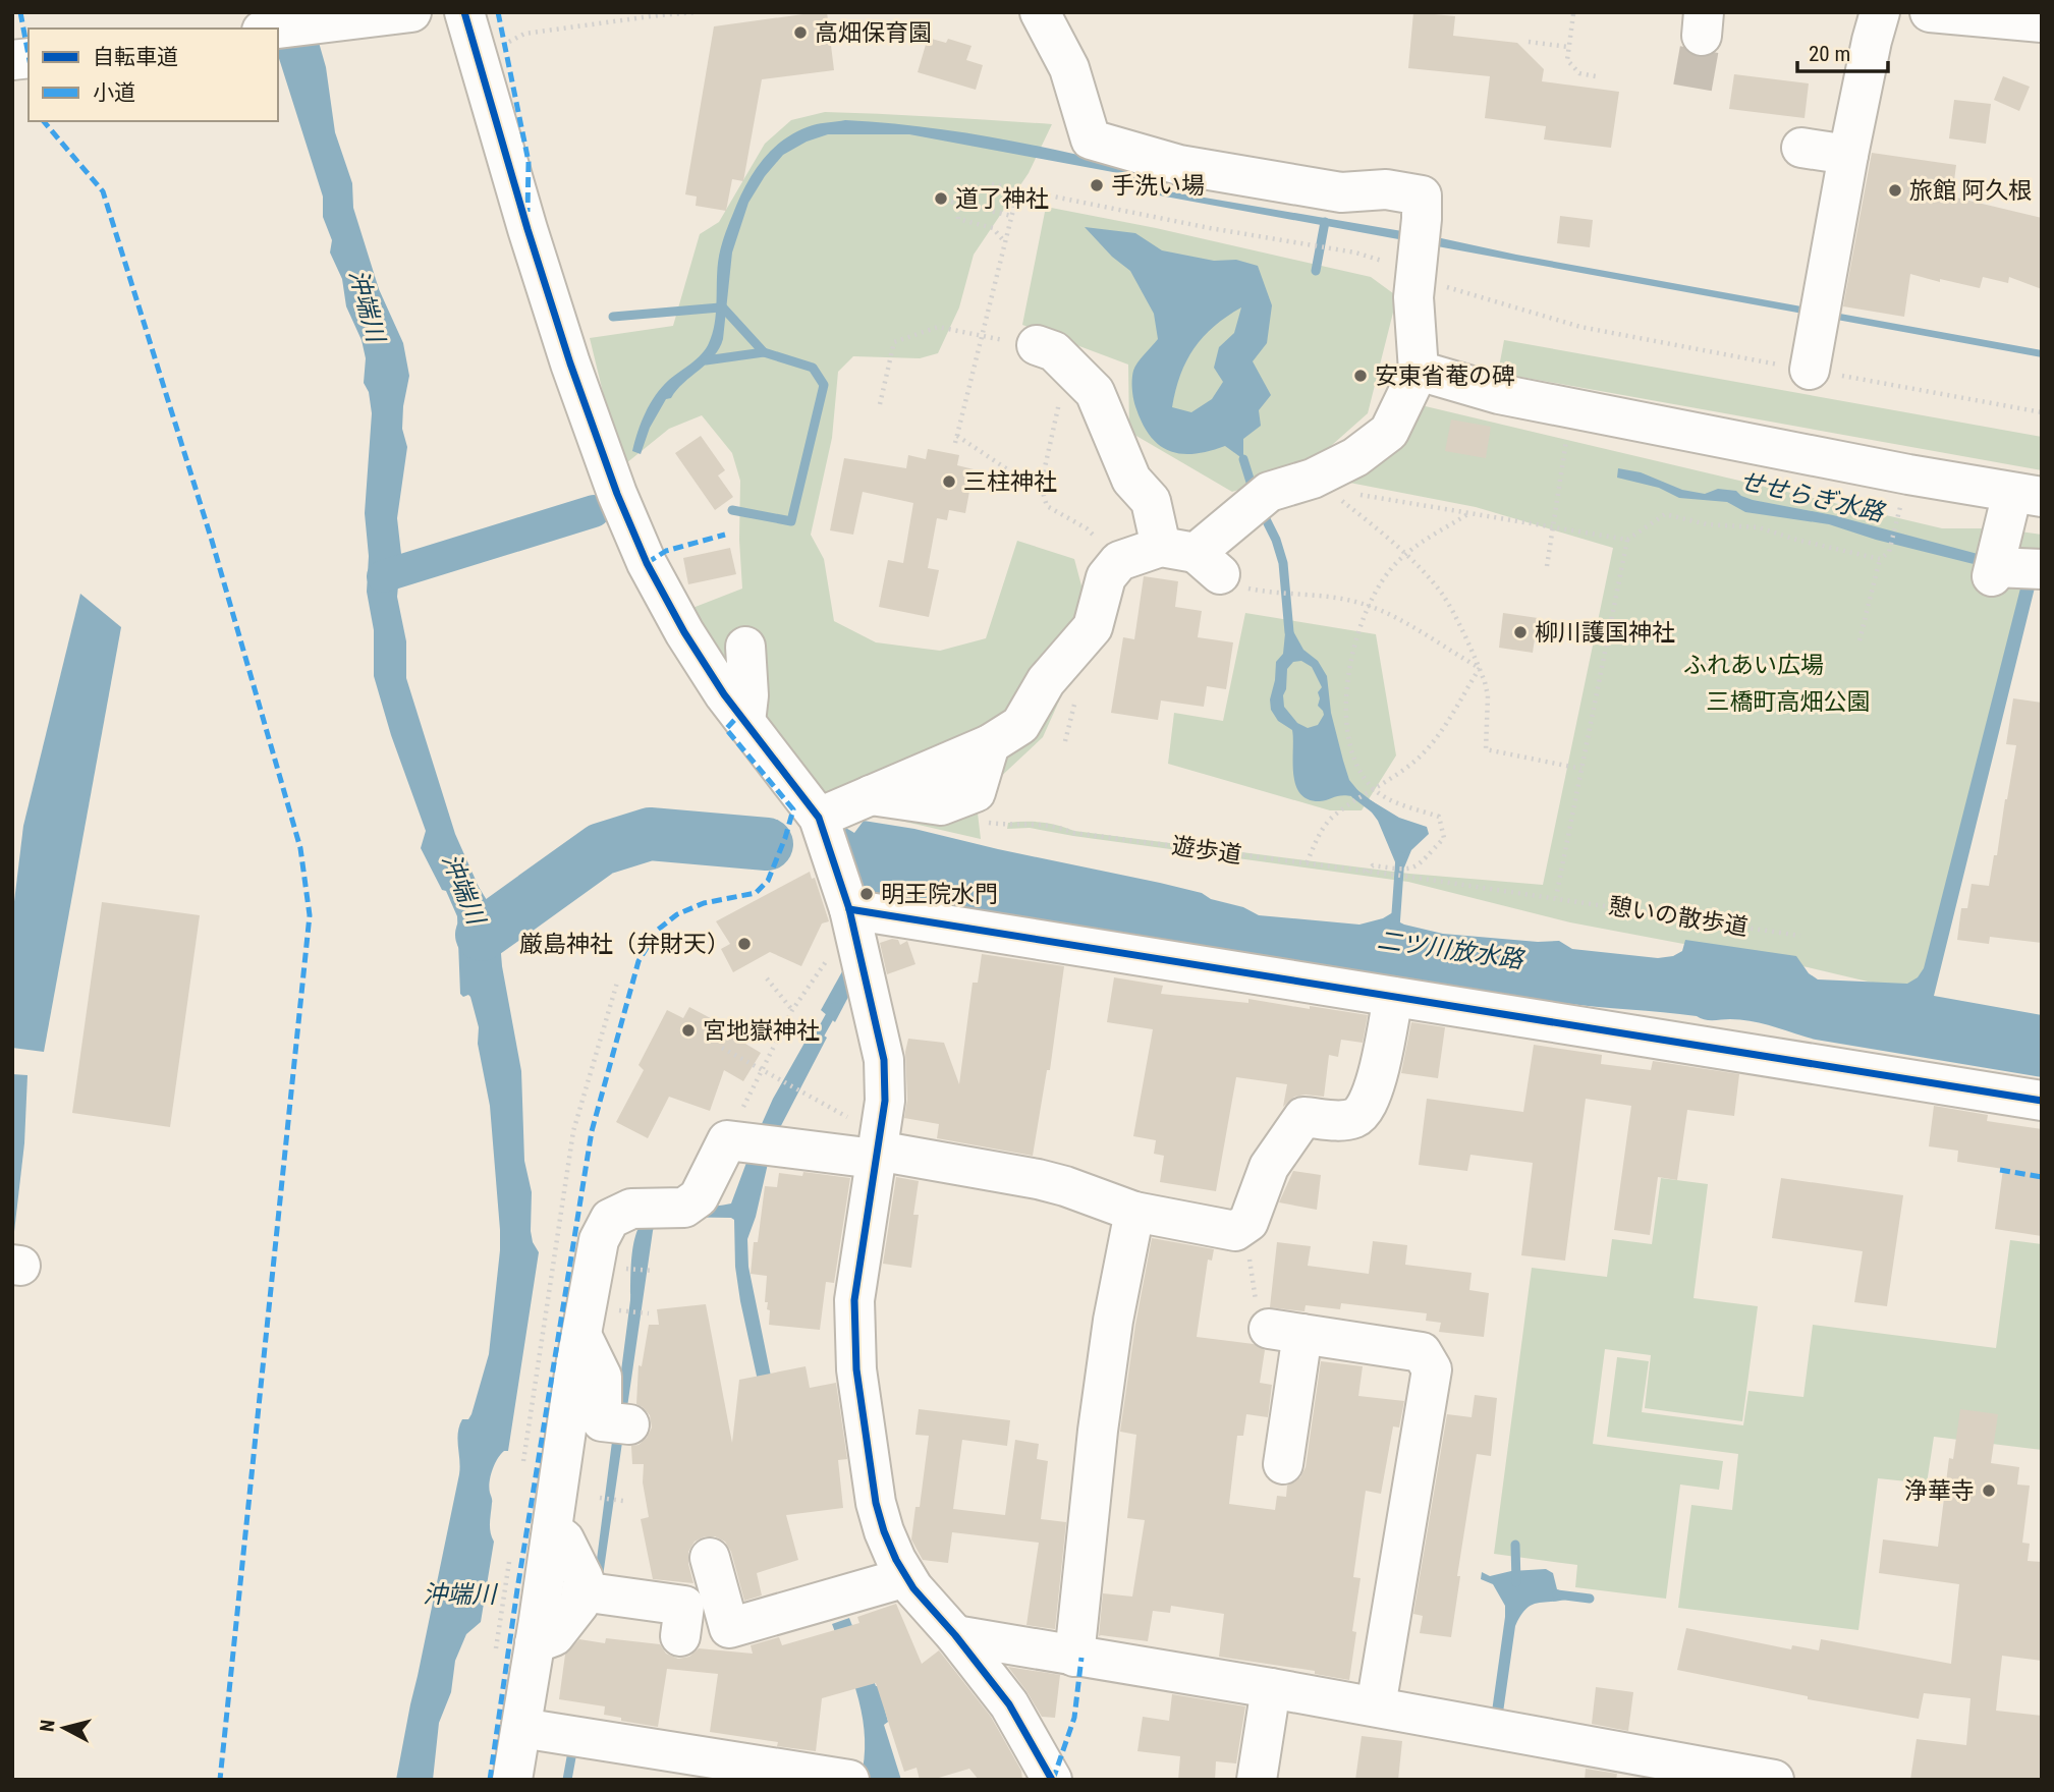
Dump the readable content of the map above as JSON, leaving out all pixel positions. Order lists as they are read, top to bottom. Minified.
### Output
{"streets":{"path":["遊歩道","憩いの散歩道"]},"crossings":[["遊歩道","憩いの散歩道"]],"water":["沖端川","せせらぎ水路","二ツ川放水路"],"parks":["ふれあい広場","三橋町高畑公園"],"places":["高畑保育園","手洗い場","旅館 阿久根","道了神社","安東省菴の碑","三柱神社","柳川護国神社","明王院水門","厳島神社（弁財天）","宮地嶽神社","浄華寺"],"legend":["自転車道","小道"],"scale_bar":"20 m","north":"left"}
